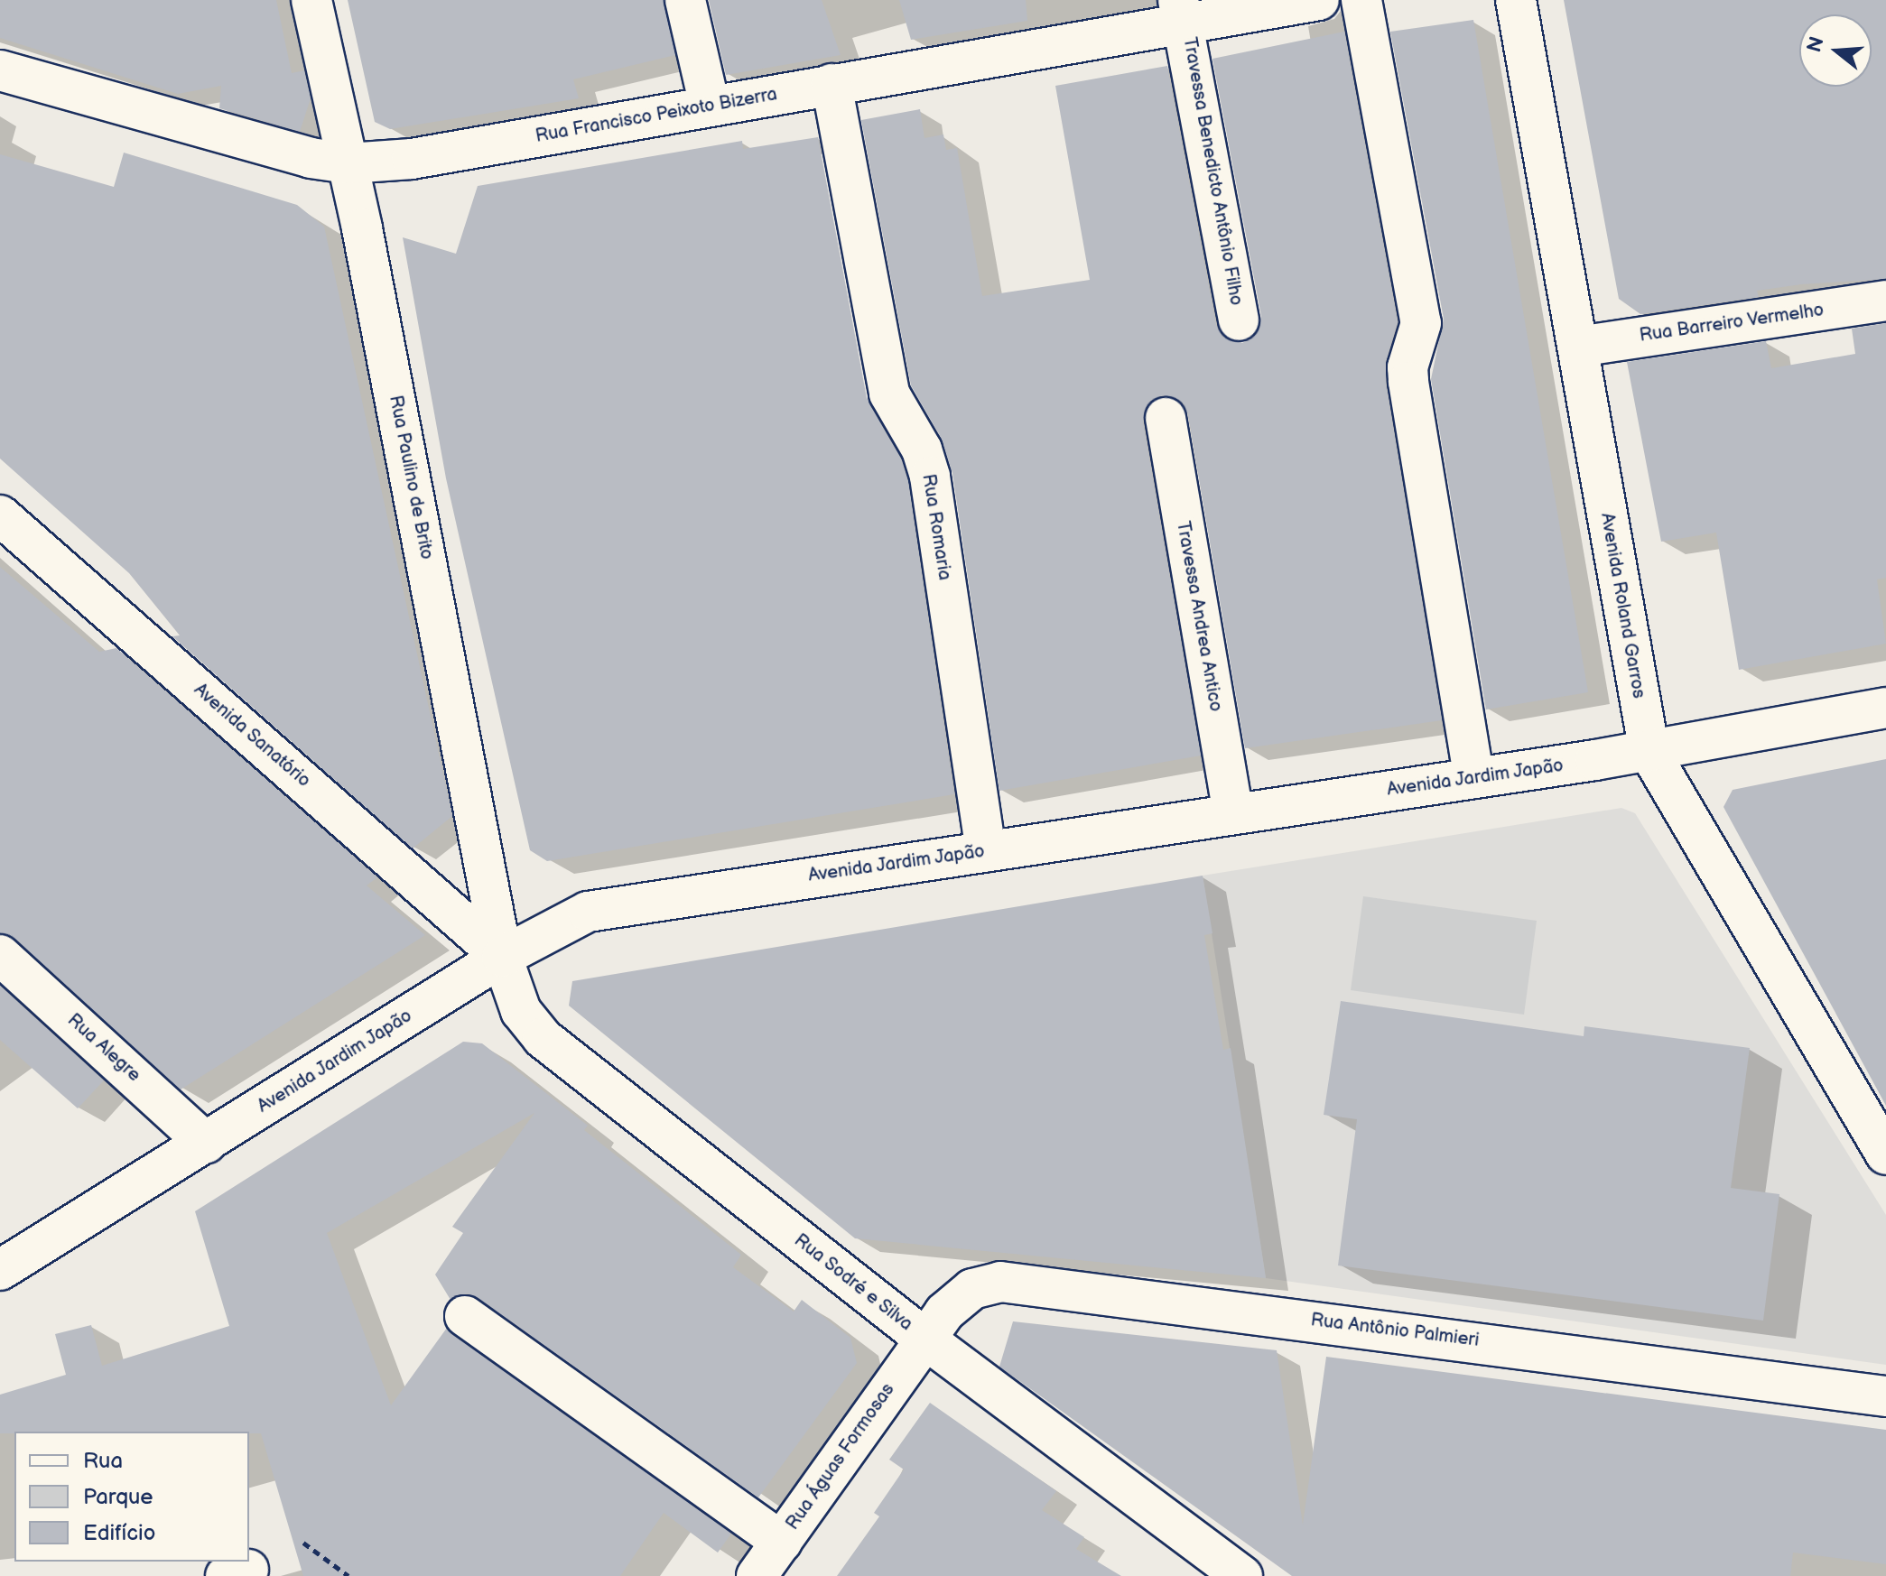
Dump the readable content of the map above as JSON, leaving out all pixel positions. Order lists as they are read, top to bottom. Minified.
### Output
{"streets":{"street":["Rua Francisco Peixoto Bizerra","Travessa Benedicto Antônio Filho","Rua Barreiro Vermelho","Rua Paulino de Brito","Rua Romaria","Avenida Roland Garros","Travessa Andrea Antico","Avenida Sanatório","Avenida Jardim Japão","Rua Alegre","Rua Sodré e Silva","Rua Antônio Palmieri","Rua Águas Formosas"]},"crossings":[["Rua Francisco Peixoto Bizerra","Travessa Benedicto Antônio Filho"],["Rua Francisco Peixoto Bizerra","Rua Paulino de Brito"],["Rua Francisco Peixoto Bizerra","Rua Romaria"],["Rua Barreiro Vermelho","Avenida Roland Garros"],["Rua Paulino de Brito","Avenida Sanatório"],["Rua Paulino de Brito","Avenida Jardim Japão"],["Rua Paulino de Brito","Rua Sodré e Silva"],["Rua Romaria","Avenida Jardim Japão"],["Avenida Roland Garros","Avenida Jardim Japão"],["Travessa Andrea Antico","Avenida Jardim Japão"],["Avenida Sanatório","Avenida Jardim Japão"],["Avenida Sanatório","Rua Sodré e Silva"],["Avenida Jardim Japão","Rua Alegre"],["Avenida Jardim Japão","Rua Sodré e Silva"],["Rua Sodré e Silva","Rua Antônio Palmieri"],["Rua Sodré e Silva","Rua Águas Formosas"],["Rua Antônio Palmieri","Rua Águas Formosas"]],"legend":["Rua","Parque","Edifício"],"north":"left"}
